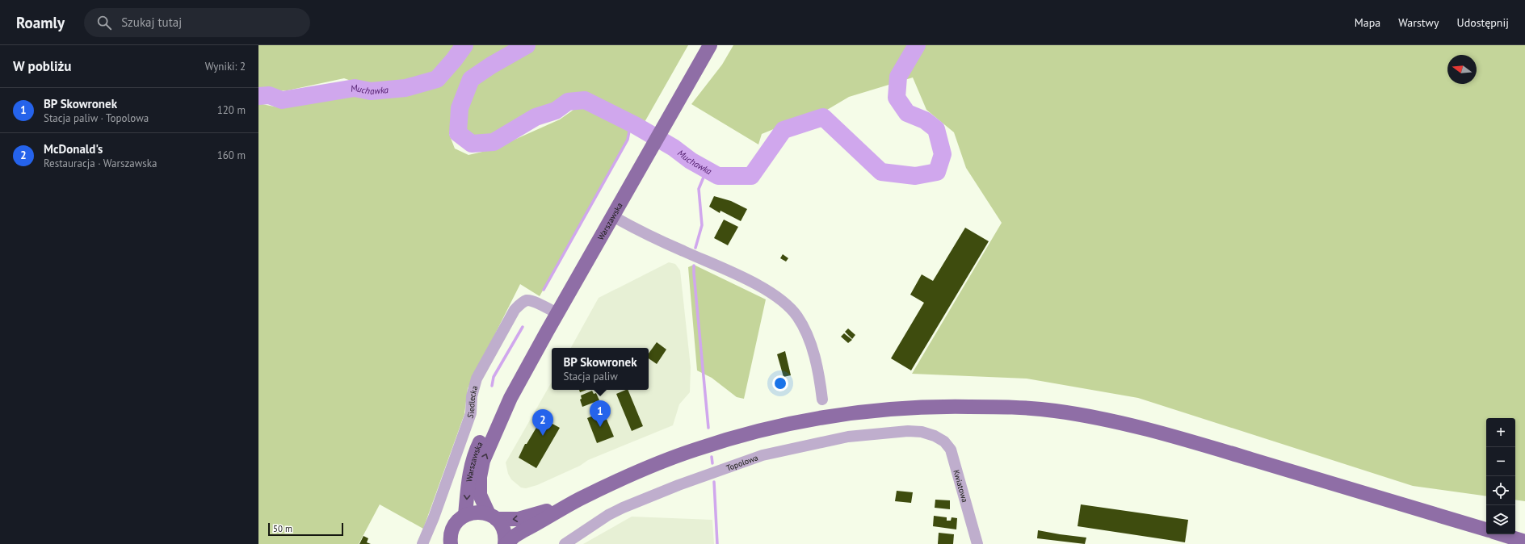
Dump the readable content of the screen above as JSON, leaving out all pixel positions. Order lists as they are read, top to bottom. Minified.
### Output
{"streets":{"main road":["Warszawska"],"street":["Siedlecka","Topolowa","Kwiatowa"]},"crossings":[["Warszawska","Siedlecka"],["Topolowa","Kwiatowa"]],"water":["Muchawka"],"scale_bar":"50 m","north":"left","page":{"header":"Roamly","search":"Szukaj tutaj","nav":["Mapa","Warstwy","Udostępnij"],"heading":["W pobliżu","Wyniki: 2"],"list":[{"mark":"1","name":"BP Skowronek","note":"Stacja paliw · Topolowa","value":"120 m"},{"mark":"2","name":"McDonald's","note":"Restauracja · Warszawska","value":"160 m"}],"popup":["BP Skowronek","Stacja paliw"],"pins":["1","2"],"map_buttons":["+","−"],"scale":"50 m"}}
